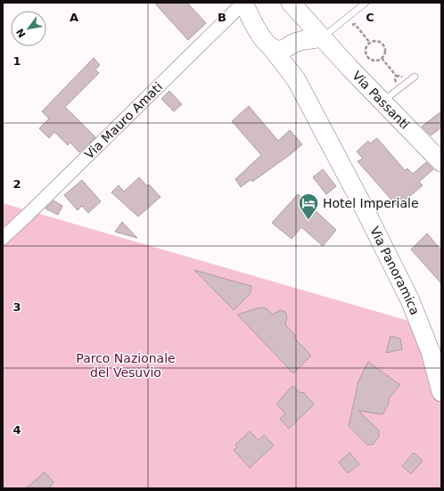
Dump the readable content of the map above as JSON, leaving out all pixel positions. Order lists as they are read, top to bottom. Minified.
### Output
{"streets":{"street":["Via Passanti","Via Mauro Amati","Via Panoramica"]},"crossings":[["Via Passanti","Via Panoramica"]],"parks":["Parco Nazionale del Vesuvio"],"places":{"hotel":["Hotel Imperiale"]},"north":"bottom left","grid":{"columns":["A","B","C"],"rows":["1","2","3","4"]}}
